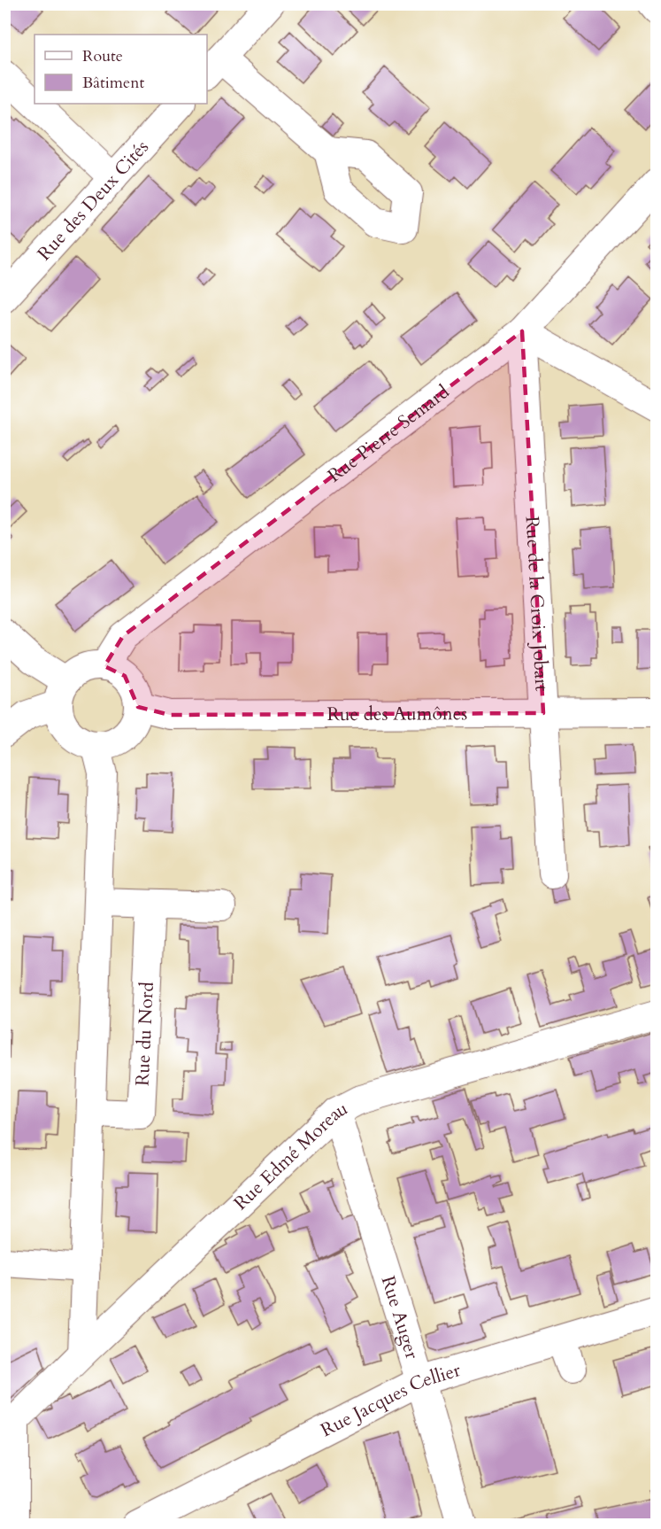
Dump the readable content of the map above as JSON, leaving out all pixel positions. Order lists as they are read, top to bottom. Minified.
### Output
{"streets":{"street":["Rue des Deux Cités","Rue Pierre Semard","Rue de la Croix Jobart","Rue des Aumônes","Rue du Nord","Rue Edmé Moreau","Rue Auger","Rue Jacques Cellier"]},"crossings":[["Rue Pierre Semard","Rue de la Croix Jobart"],["Rue Pierre Semard","Rue des Aumônes"],["Rue de la Croix Jobart","Rue des Aumônes"],["Rue Edmé Moreau","Rue Auger"],["Rue Auger","Rue Jacques Cellier"]],"legend":["Route","Bâtiment"]}
